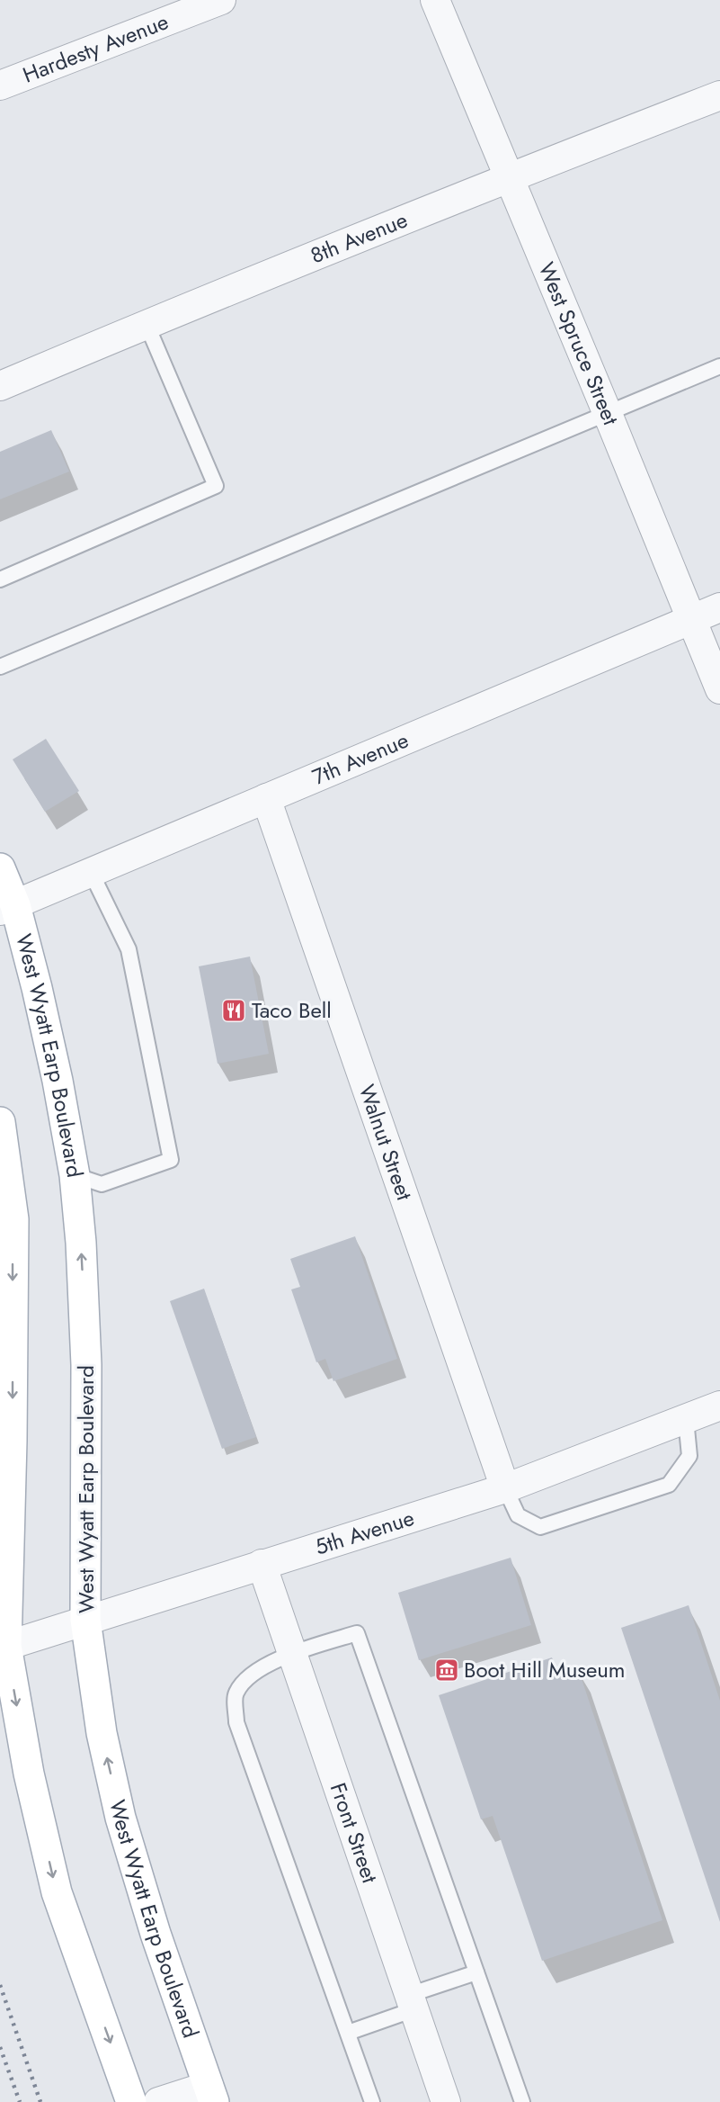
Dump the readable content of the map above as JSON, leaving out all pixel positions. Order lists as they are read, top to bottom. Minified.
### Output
{"streets":{"main road":["West Wyatt Earp Boulevard"],"street":["Hardesty Avenue","8th Avenue","West Spruce Street","7th Avenue","Walnut Street","5th Avenue","Front Street"]},"crossings":[["8th Avenue","West Spruce Street"],["West Spruce Street","7th Avenue"],["7th Avenue","West Wyatt Earp Boulevard"],["7th Avenue","Walnut Street"],["West Wyatt Earp Boulevard","5th Avenue"],["Walnut Street","5th Avenue"],["5th Avenue","Front Street"]],"places":{"restaurant":["Taco Bell"],"museum":["Boot Hill Museum"]}}
